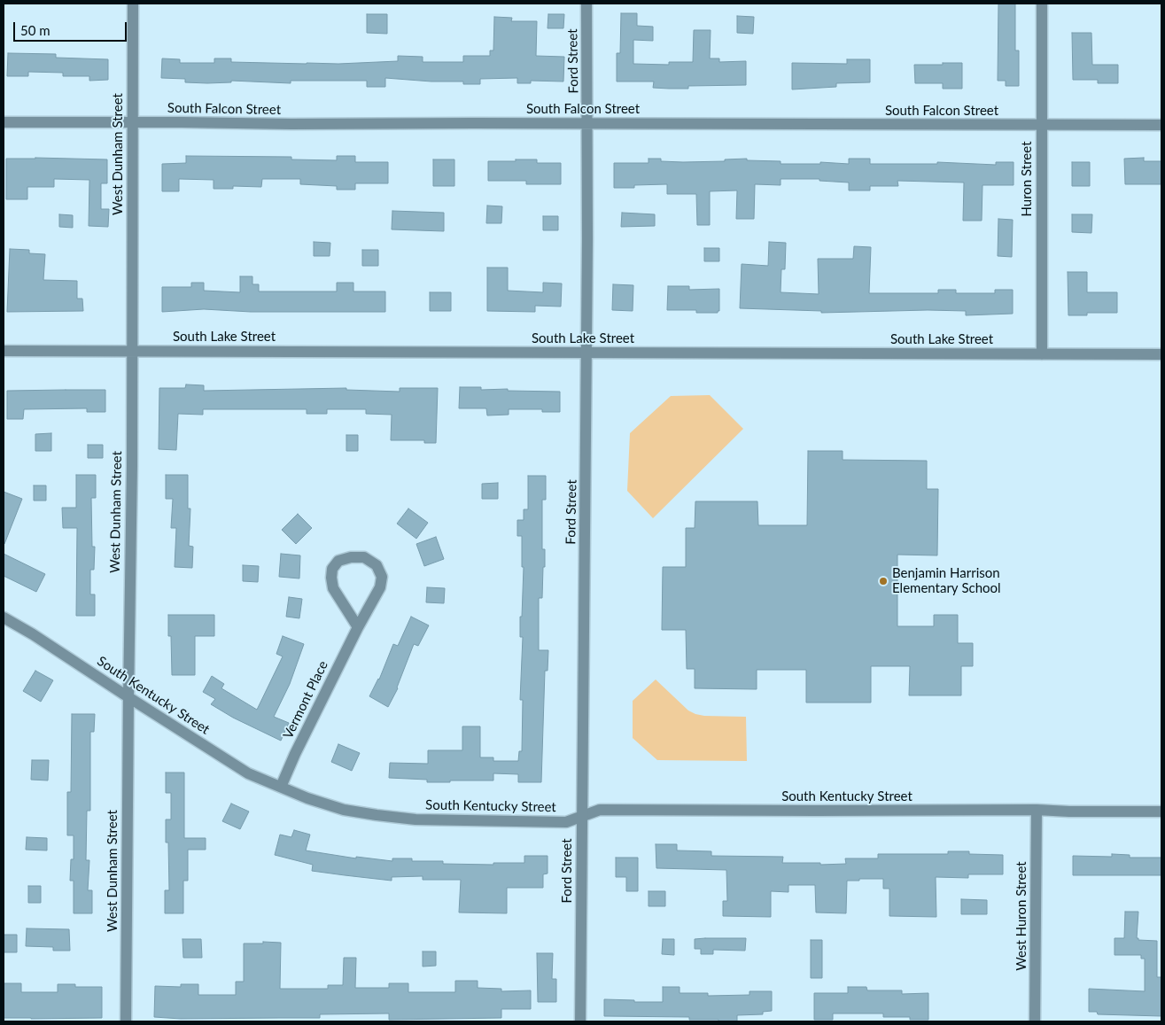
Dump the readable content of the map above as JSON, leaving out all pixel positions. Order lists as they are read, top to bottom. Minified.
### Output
{"streets":{"street":["Ford Street","South Falcon Street","West Dunham Street","Huron Street","South Lake Street","South Kentucky Street","Vermont Place","West Huron Street"]},"crossings":[["Ford Street","South Falcon Street"],["Ford Street","South Lake Street"],["Ford Street","South Kentucky Street"],["South Falcon Street","West Dunham Street"],["South Falcon Street","Huron Street"],["West Dunham Street","South Lake Street"],["West Dunham Street","South Kentucky Street"],["Huron Street","South Lake Street"],["South Kentucky Street","Vermont Place"],["South Kentucky Street","West Huron Street"]],"places":["Benjamin Harrison Elementary School"],"scale_bar":"50 m"}
